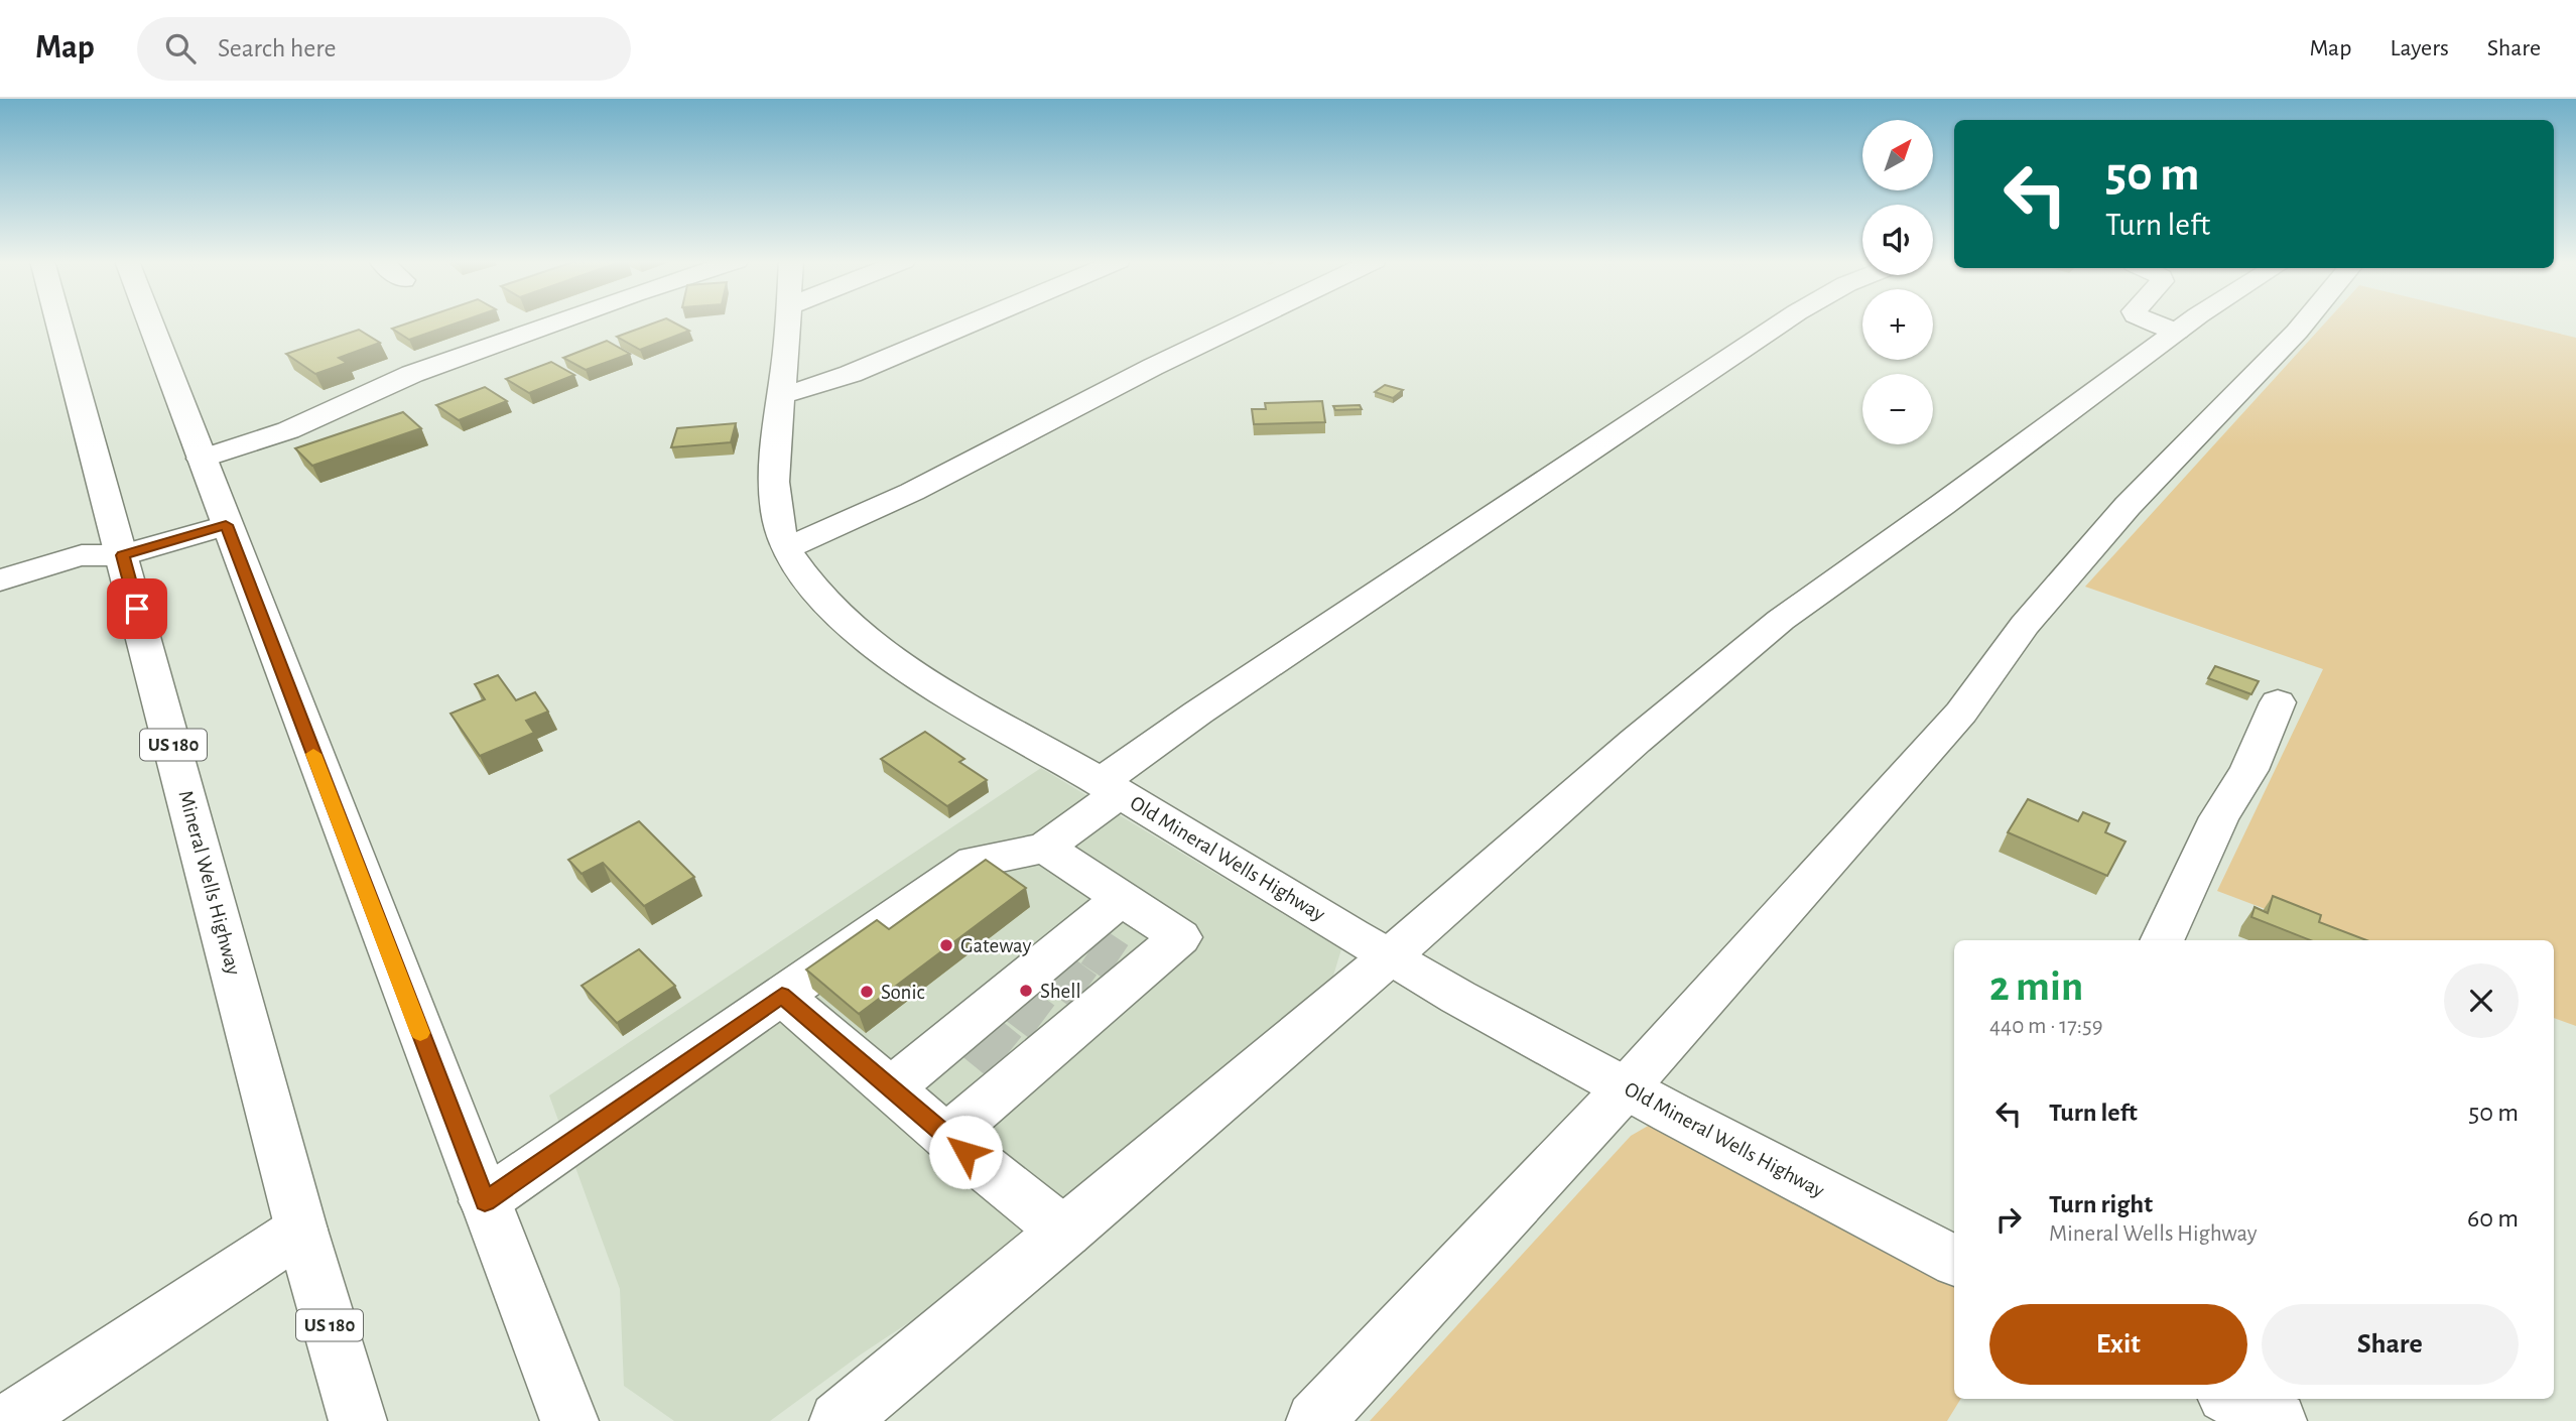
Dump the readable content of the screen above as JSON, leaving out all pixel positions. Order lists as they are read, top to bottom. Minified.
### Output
{"streets":{"main road":["US 180","Old Mineral Wells Highway","Mineral Wells Highway"]},"places":["Gateway","Shell","Sonic"],"north":"top right","page":{"header":"Map","search":"Search here","nav":["Map","Layers","Share"],"map_buttons":["+","−"],"turn":["50 m","Turn left"],"heading":["2 min","440 m · 17:59"],"list":[{"name":"Turn left","value":"50 m"},{"name":"Turn right","note":"Mineral Wells Highway","value":"60 m"}],"buttons":["Exit","Share"]}}
